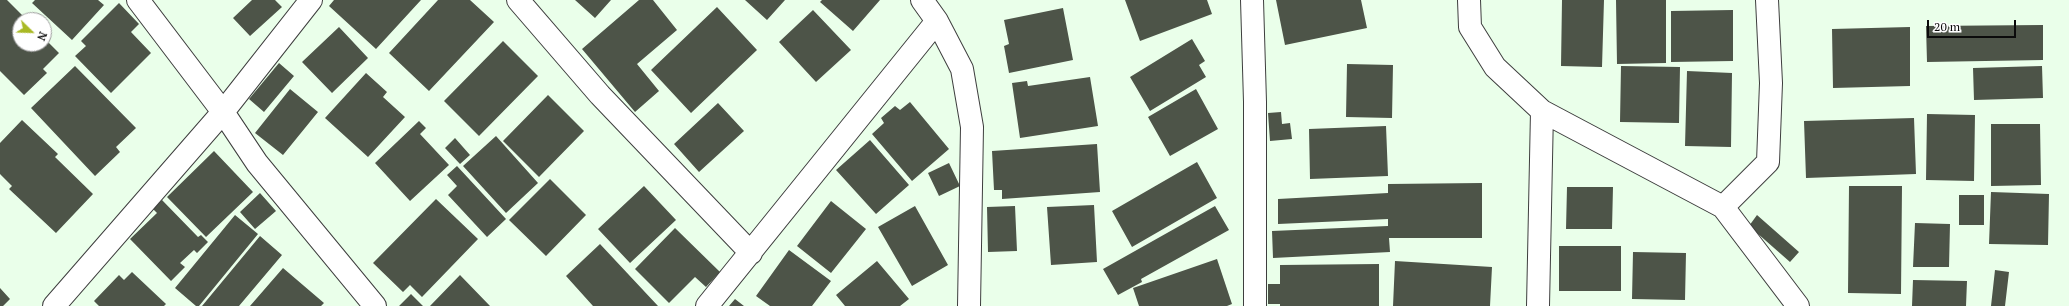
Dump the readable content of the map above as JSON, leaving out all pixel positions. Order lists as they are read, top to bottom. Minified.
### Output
{"scale_bar":"20 m","north":"bottom right"}
